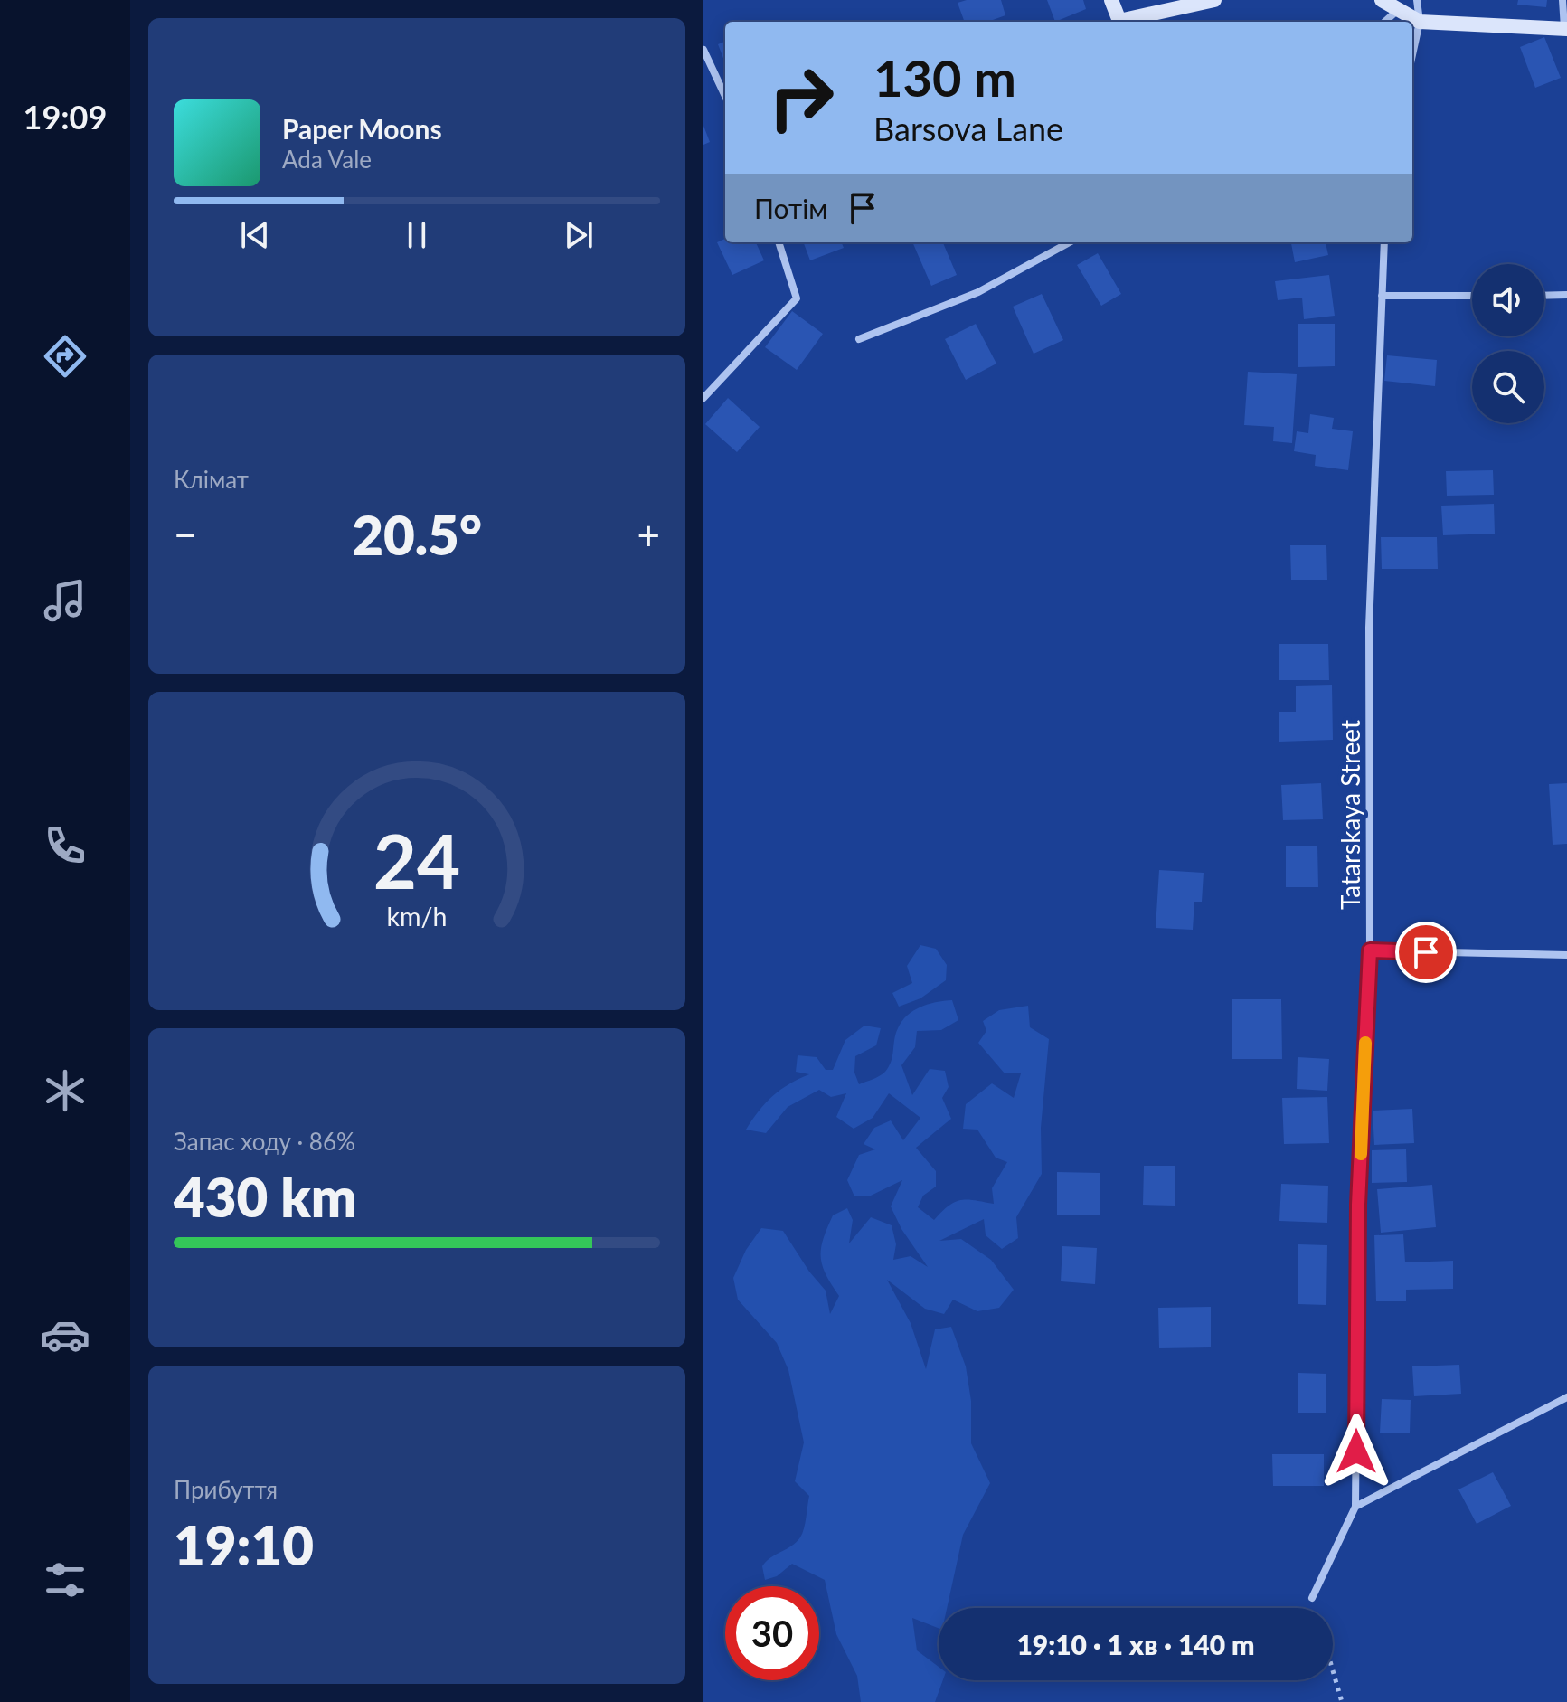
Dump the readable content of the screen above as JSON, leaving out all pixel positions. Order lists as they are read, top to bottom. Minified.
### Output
{"streets":{"street":["Tatarskaya Street"]},"page":{"tabs":"19:09","turn":["130 m","Barsova Lane"],"song":["Paper Moons","Ada Vale"],"then":"Потім","tile":["Клімат",["Запас ходу · 86%","430 km"],["Прибуття","19:10"]],"heat":["−","20.5°","+"],"limit":"30","trip":"19:10 · 1 хв · 140 m","gauge":["24","km/h"]}}
